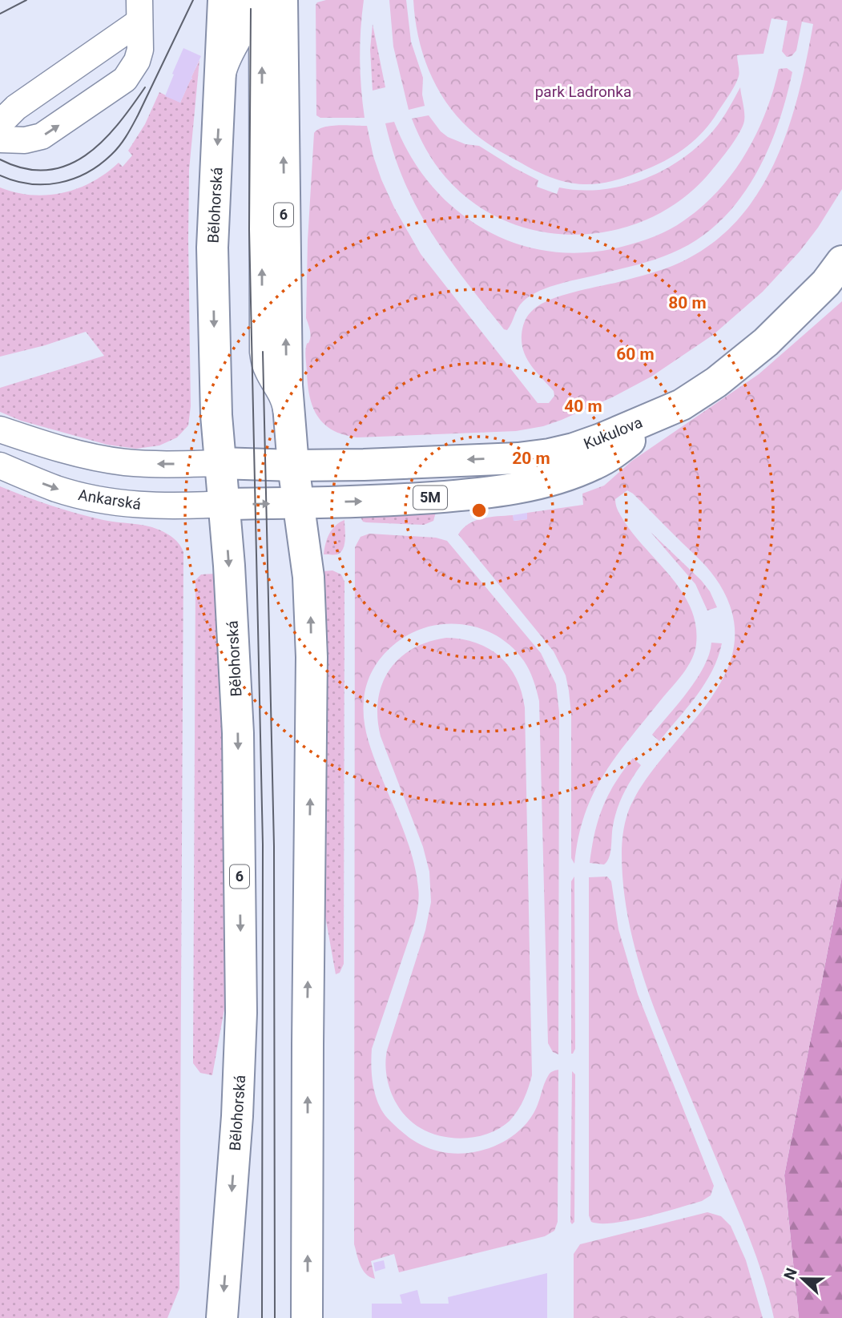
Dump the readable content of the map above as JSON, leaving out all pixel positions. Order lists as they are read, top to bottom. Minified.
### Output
{"streets":{"main road":["Bělohorská","6","Kukulova","5M"],"street":["Ankarská"]},"crossings":[["Bělohorská","5M"],["Bělohorská","Ankarská"],["6","Kukulova"],["6","5M"],["Kukulova","5M"],["5M","Ankarská"]],"parks":["park Ladronka"],"north":"left","rings":["80 m","60 m","40 m","20 m"]}
